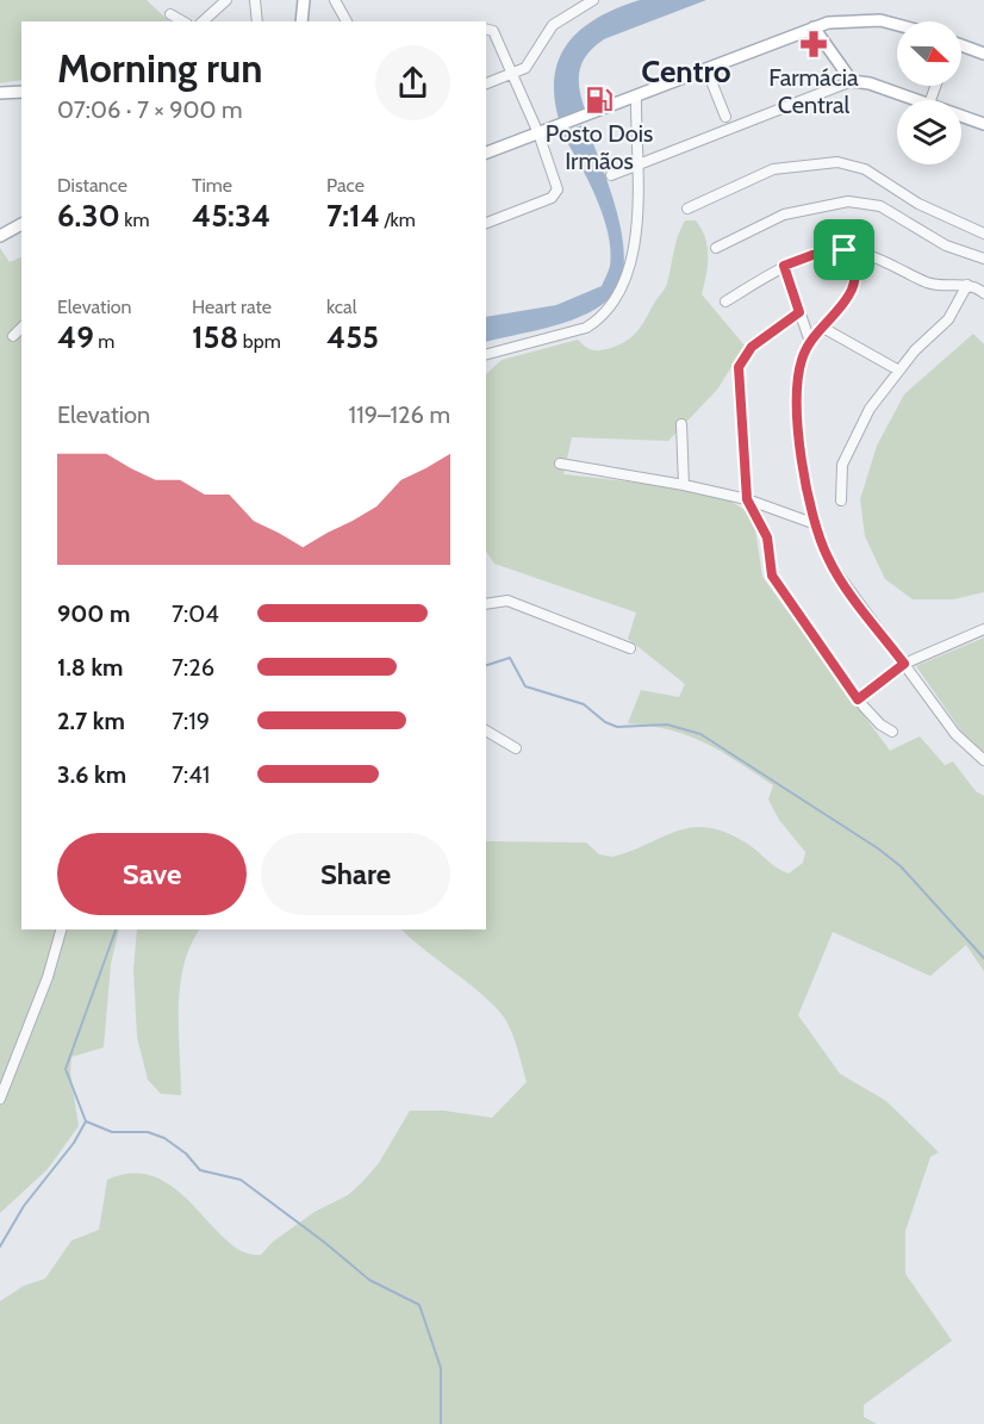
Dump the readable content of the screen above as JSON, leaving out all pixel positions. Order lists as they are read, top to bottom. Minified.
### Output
{"districts":["Centro"],"places":{"pharmacy":["Farmácia Central"],"fuel station":["Posto Dois Irmãos"]},"north":"right","page":{"heading":["Morning run","07:06 · 7 × 900 m"],"stats":[["Distance","6.30 km"],["Time","45:34"],["Pace","7:14 /km"],["Elevation","49 m"],["Heart rate","158 bpm"],["kcal","455"]],"chart":["Elevation","119–126 m"],"list":[{"name":"900 m","note":"7:04"},{"name":"1.8 km","note":"7:26"},{"name":"2.7 km","note":"7:19"},{"name":"3.6 km","note":"7:41"}],"buttons":["Save","Share"]}}
